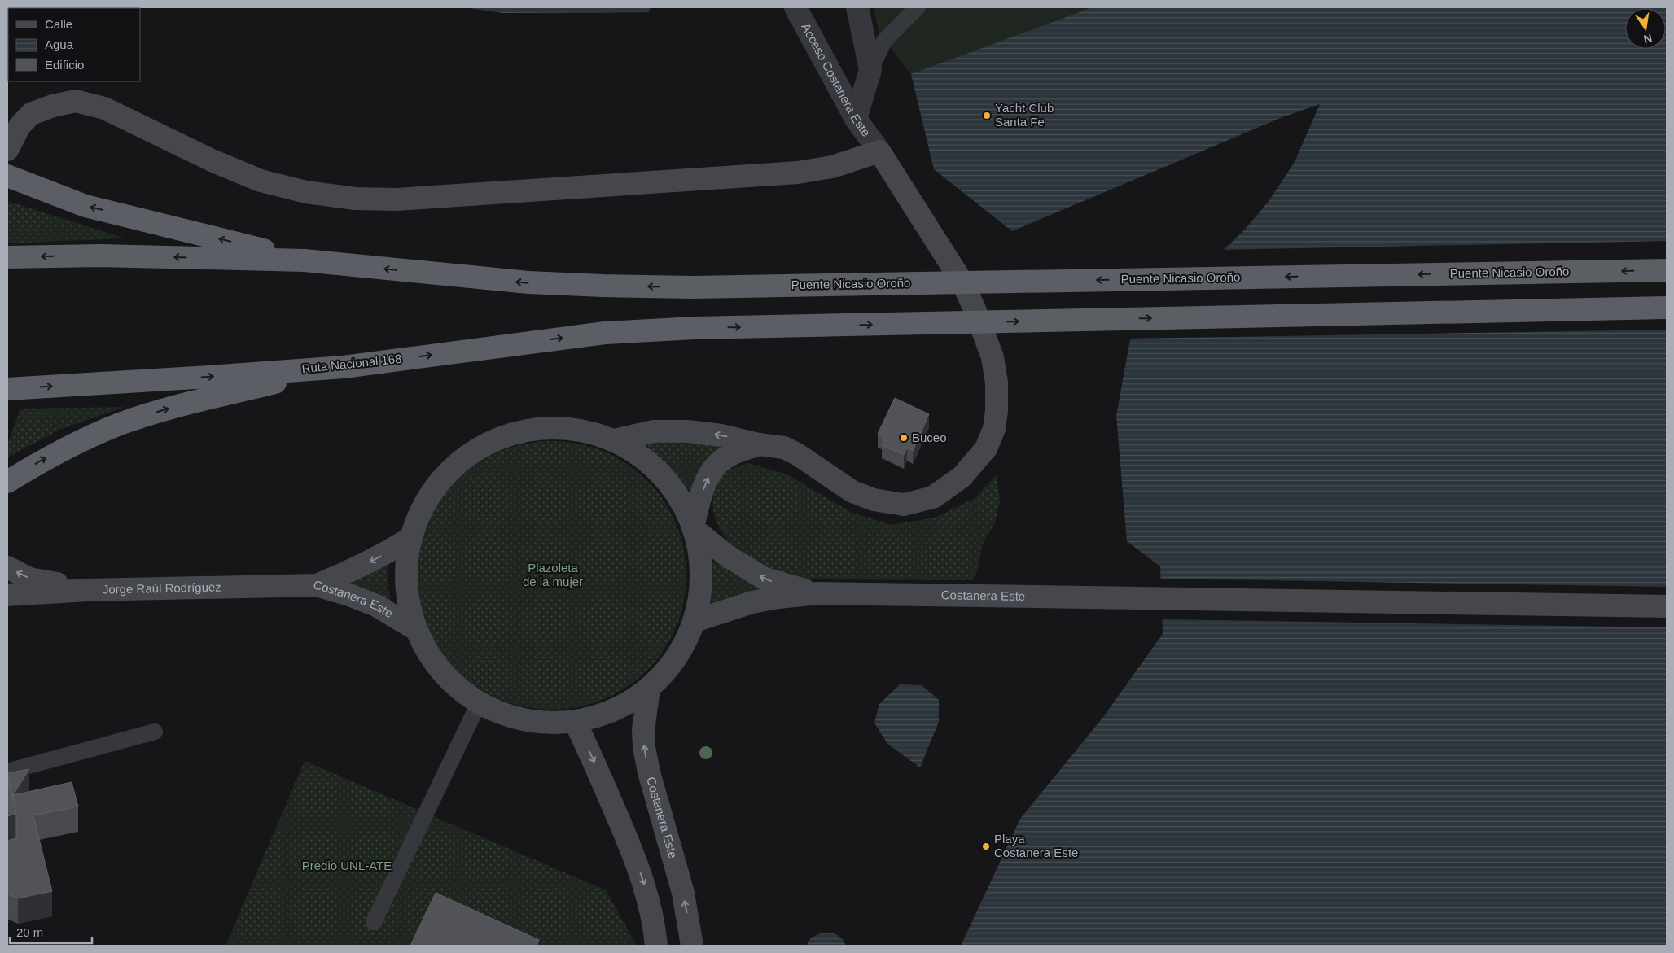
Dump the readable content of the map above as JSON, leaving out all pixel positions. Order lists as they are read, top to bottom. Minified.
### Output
{"streets":{"highway":["Puente Nicasio Oroño","Ruta Nacional 168"],"main road":["Jorge Raúl Rodríguez","Costanera Este"],"street":["Acceso Costanera Este"]},"crossings":[["Jorge Raúl Rodríguez","Costanera Este"]],"one_way":["Puente Nicasio Oroño"],"parks":["Plazoleta de la mujer","Predio UNL-ATE"],"places":["Yacht Club Santa Fe","Buceo","Playa Costanera Este"],"legend":["Calle","Agua","Edificio"],"scale_bar":"20 m","north":"bottom"}
